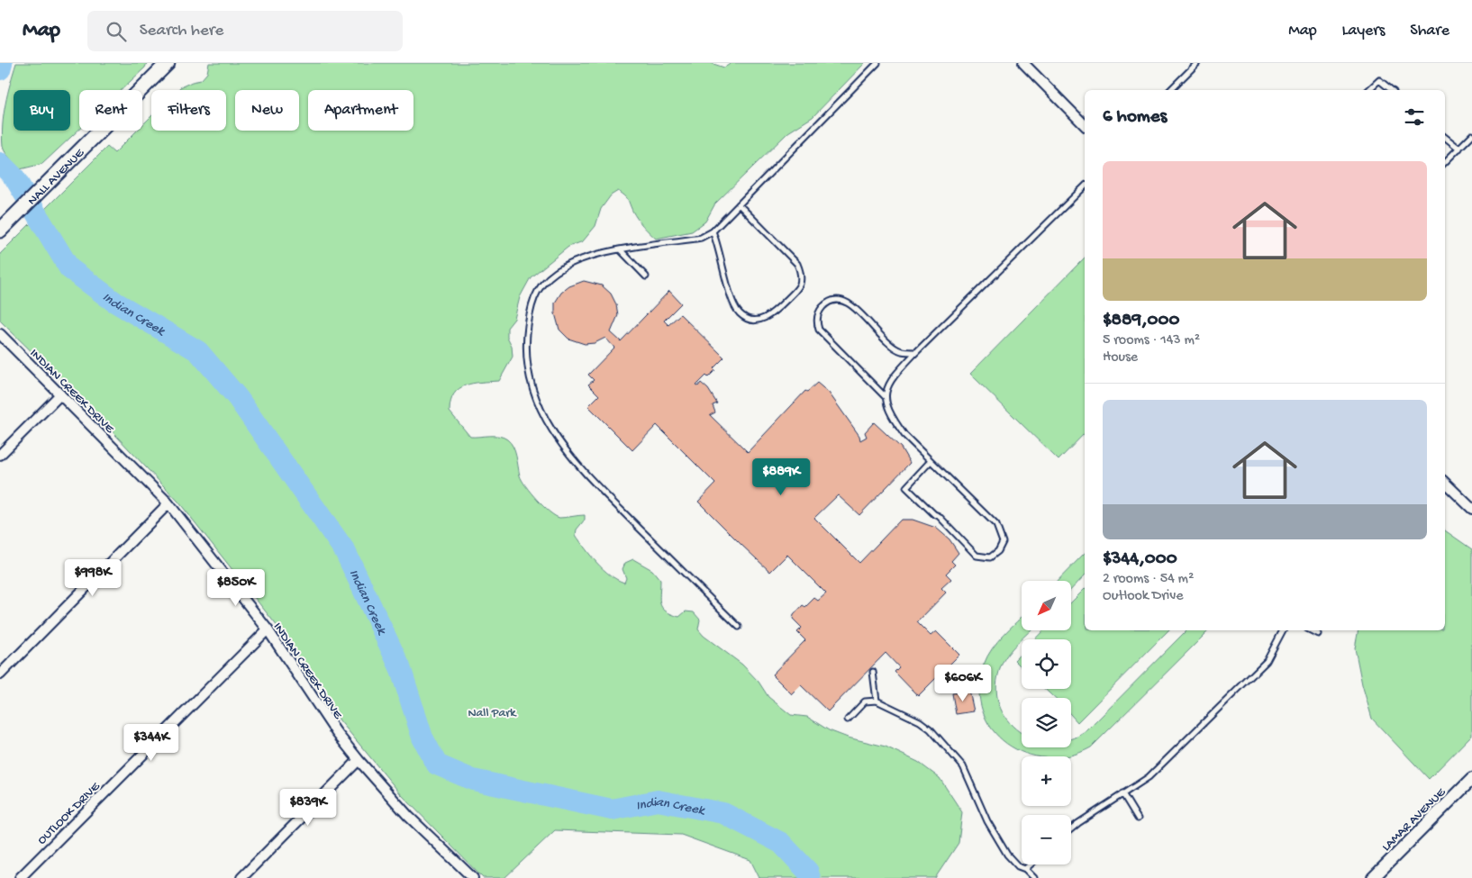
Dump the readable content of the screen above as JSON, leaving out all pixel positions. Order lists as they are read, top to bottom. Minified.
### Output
{"streets":{"main road":["NALL AVENUE"],"street":["INDIAN CREEK DRIVE","OUTLOOK DRIVE","LAMAR AVENUE"]},"crossings":[["INDIAN CREEK DRIVE","OUTLOOK DRIVE"]],"water":["Indian Creek"],"parks":["Nall Park"],"north":"bottom left","page":{"header":"Map","search":"Search here","nav":["Map","Layers","Share"],"chip":["Buy","Rent","Filters","New","Apartment"],"heading":"6 homes","list":[{"name":"$889,000","note":"5 rooms · 143 m² · House"},{"name":"$344,000","note":"2 rooms · 54 m² · Outlook Drive"}],"price":["$889K","$998K","$850K","$606K","$344K","$839K"],"map_buttons":["+","−"]}}
